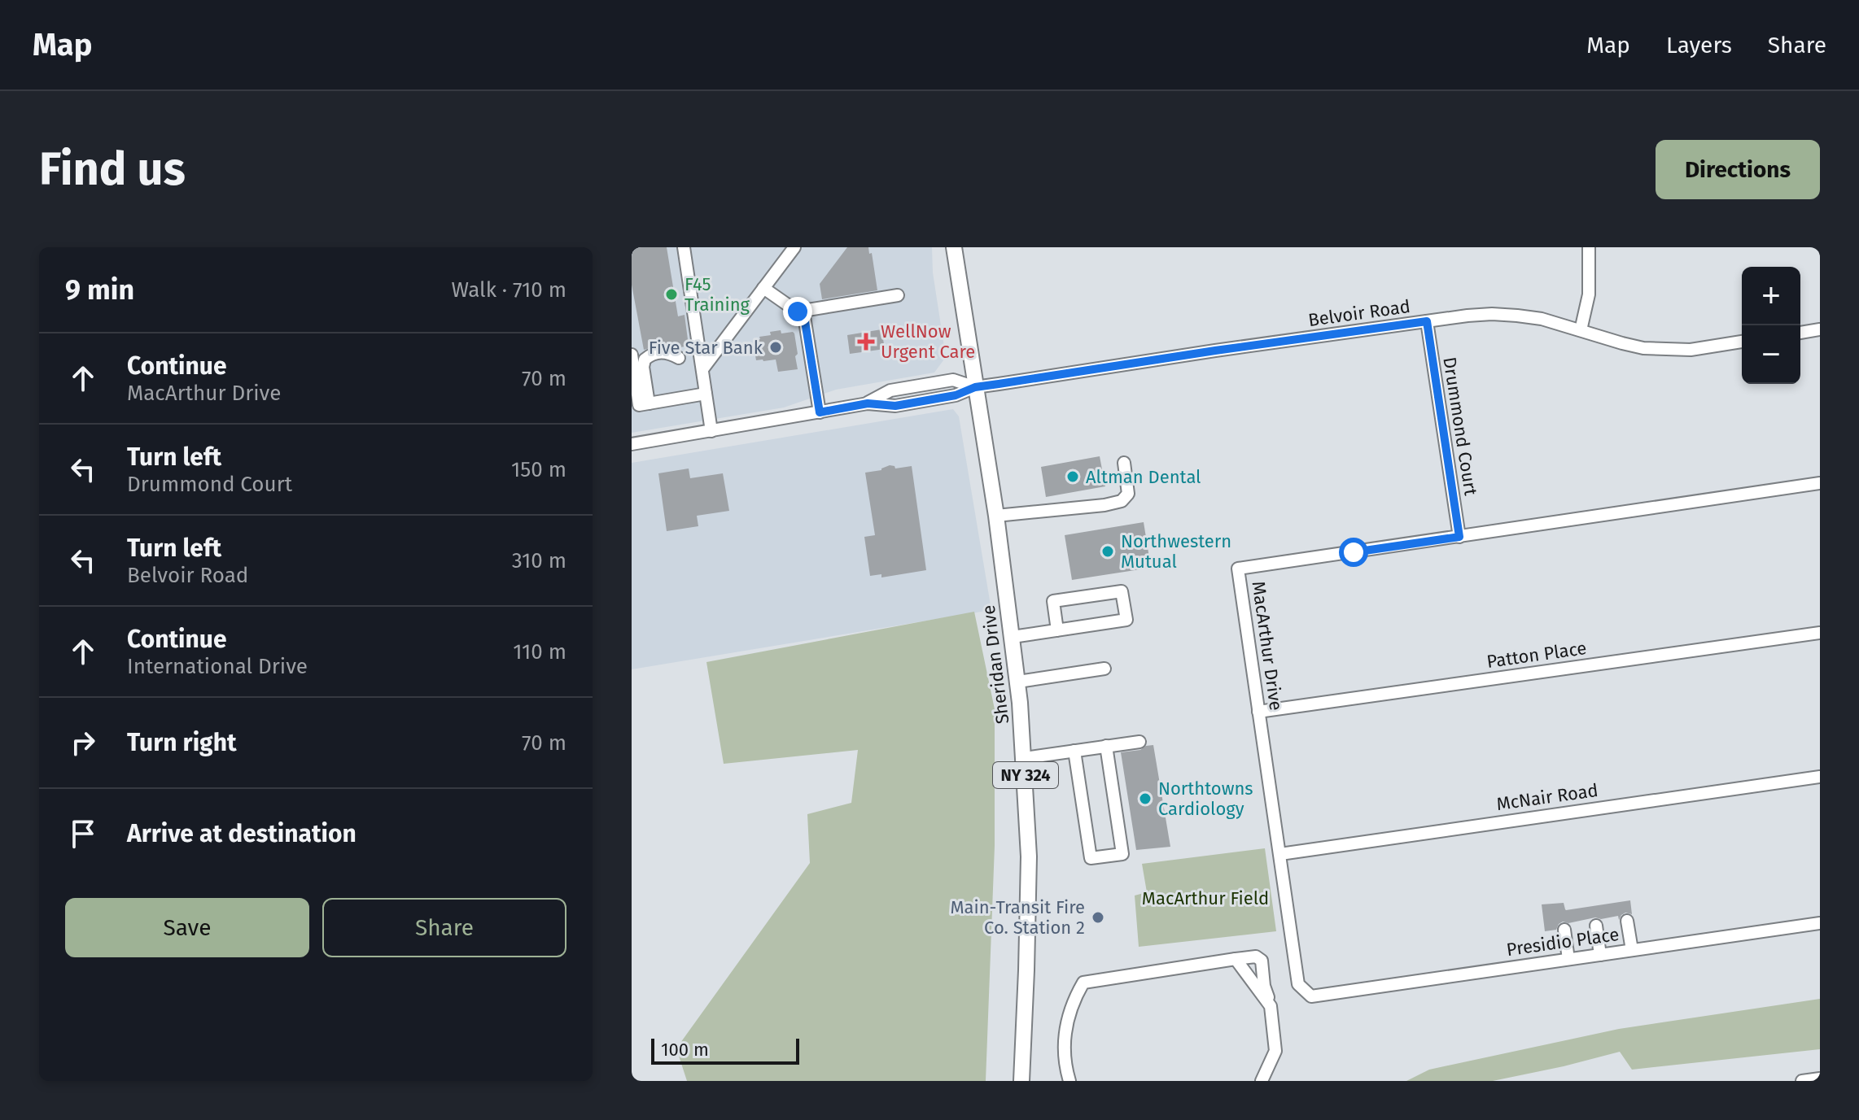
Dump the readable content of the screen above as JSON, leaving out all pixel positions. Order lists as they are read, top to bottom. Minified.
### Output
{"streets":{"main road":["Sheridan Drive","NY 324"],"street":["Belvoir Road","Drummond Court","MacArthur Drive","Patton Place","McNair Road","Presidio Place"]},"crossings":[["Belvoir Road","Drummond Court"],["Belvoir Road","Sheridan Drive"],["Drummond Court","MacArthur Drive"],["MacArthur Drive","Patton Place"],["MacArthur Drive","McNair Road"],["MacArthur Drive","Presidio Place"]],"parks":["MacArthur Field"],"places":{"other":["F45 Training","Five Star Bank","Altman Dental","Northwestern Mutual","Northtowns Cardiology","Main-Transit Fire Co. Station 2"],"health":["WellNow Urgent Care"]},"scale_bar":"100 m","page":{"header":"Map","nav":["Map","Layers","Share"],"buttons":["Directions",["Save","Share"]],"title":"Find us","heading":["9 min","Walk · 710 m"],"map_buttons":["+","−"],"list":[["Continue","MacArthur Drive","70 m"],["Turn left","Drummond Court","150 m"],["Turn left","Belvoir Road","310 m"],["Continue","International Drive","110 m"],["Turn right","70 m"],"Arrive at destination"],"scale":"100 m"}}
